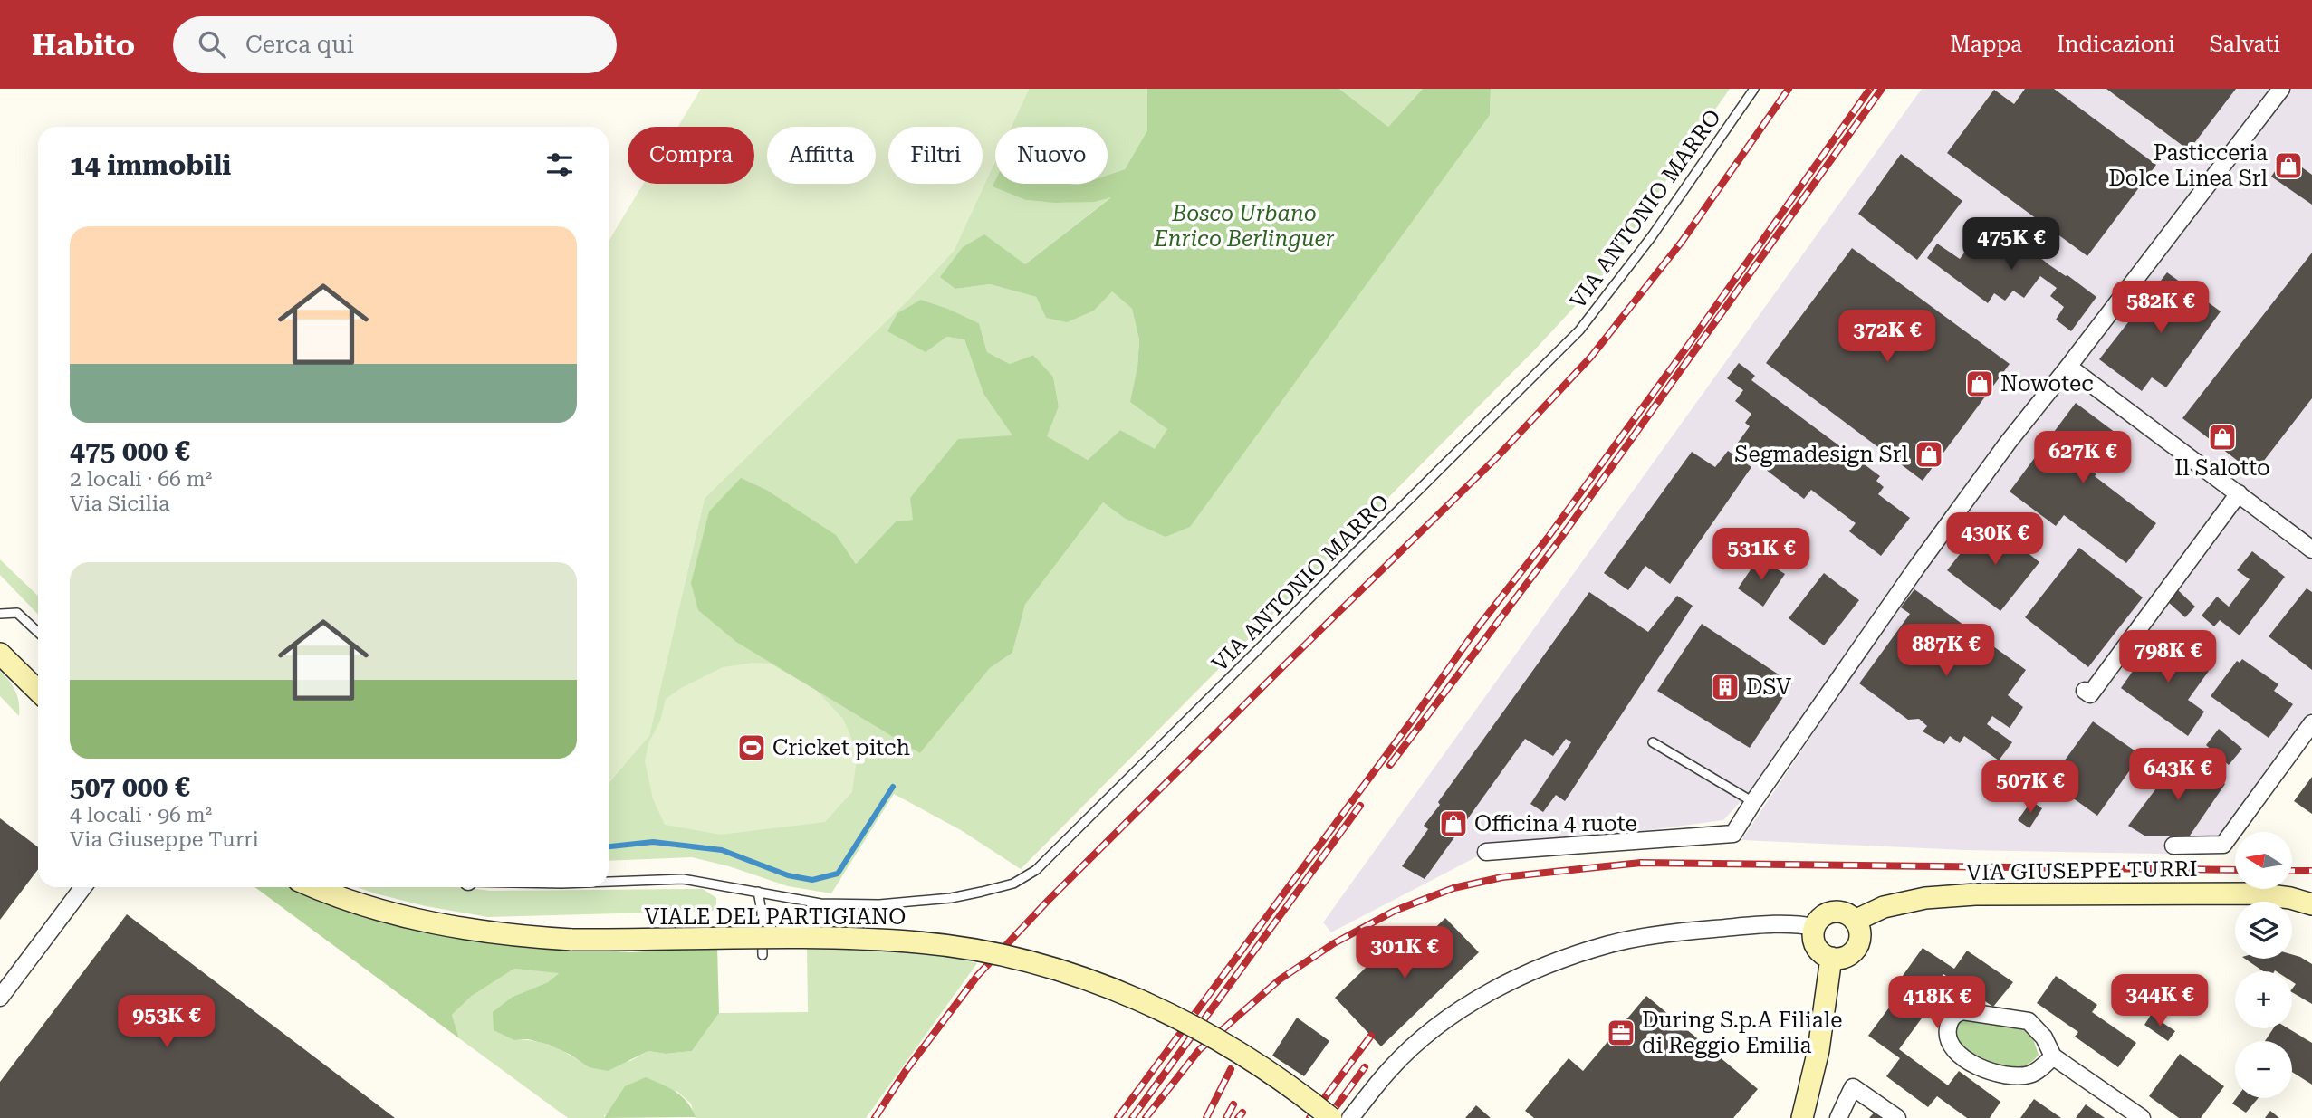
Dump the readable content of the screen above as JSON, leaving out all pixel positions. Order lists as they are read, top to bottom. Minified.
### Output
{"streets":{"main road":["VIA GIUSEPPE TURRI","VIALE DEL PARTIGIANO"],"lane":["VIA ANTONIO MARRO"]},"parks":["Bosco Urbano Enrico Berlinguer"],"places":{"shop":["Pasticceria Dolce Linea Srl","Nowotec","Il Salotto","Segmadesign Srl","Officina 4 ruote"],"building":["DSV"],"sports":["Cricket pitch"],"office":["During S.p.A Filiale di Reggio Emilia"]},"north":"left","page":{"header":"Habito","search":"Cerca qui","nav":["Mappa","Indicazioni","Salvati"],"chip":["Compra","Affitta","Filtri","Nuovo"],"heading":"14 immobili","list":[{"name":"475 000 €","note":"2 locali · 66 m² · Via Sicilia"},{"name":"507 000 €","note":"4 locali · 96 m² · Via Giuseppe Turri"}],"price":["475K €","582K €","372K €","627K €","430K €","531K €","887K €","798K €","643K €","507K €","301K €","344K €","418K €","953K €"],"map_buttons":["+","−"]}}
